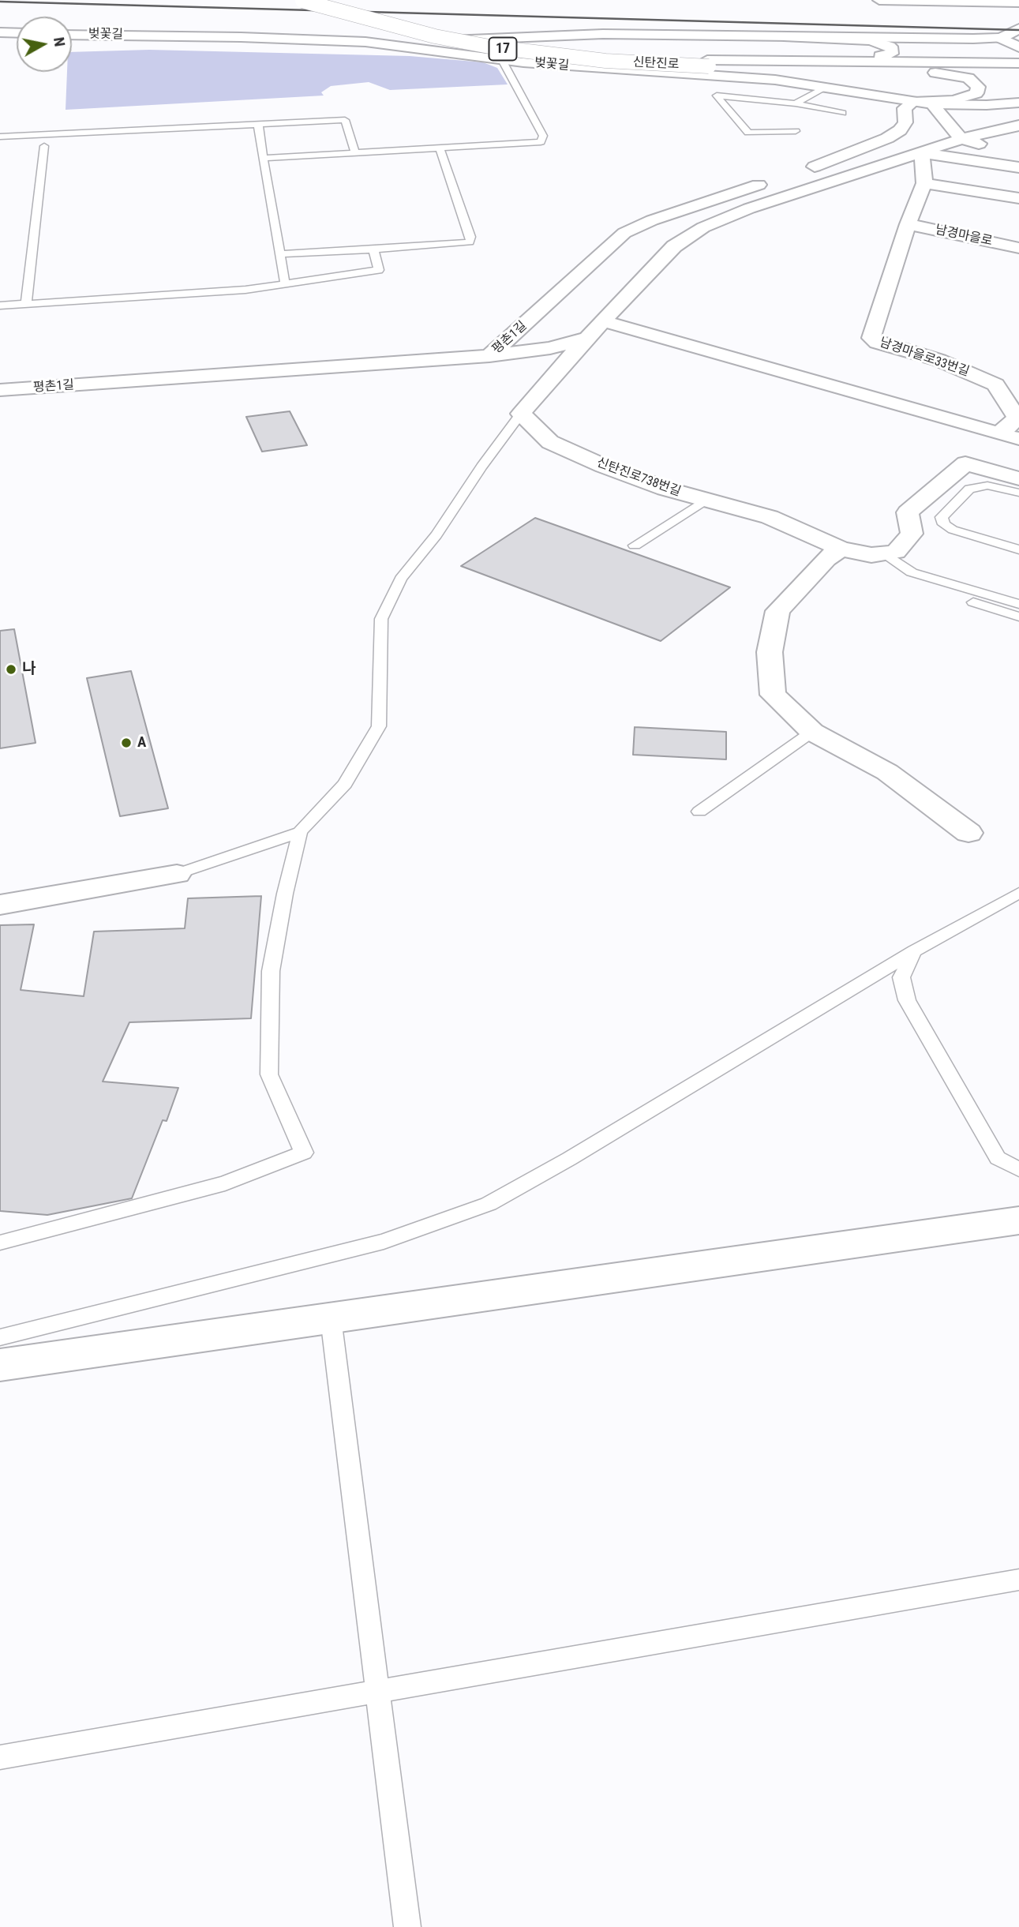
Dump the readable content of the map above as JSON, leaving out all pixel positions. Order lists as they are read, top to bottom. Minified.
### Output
{"streets":{"street":["벚꽃길","17","신탄진로","남경마을로","평촌1길","남경마을로33번길","신탄진로738번길"]},"crossings":[["벚꽃길","신탄진로"],["남경마을로","남경마을로33번길"]],"places":["나","A"],"north":"right"}
